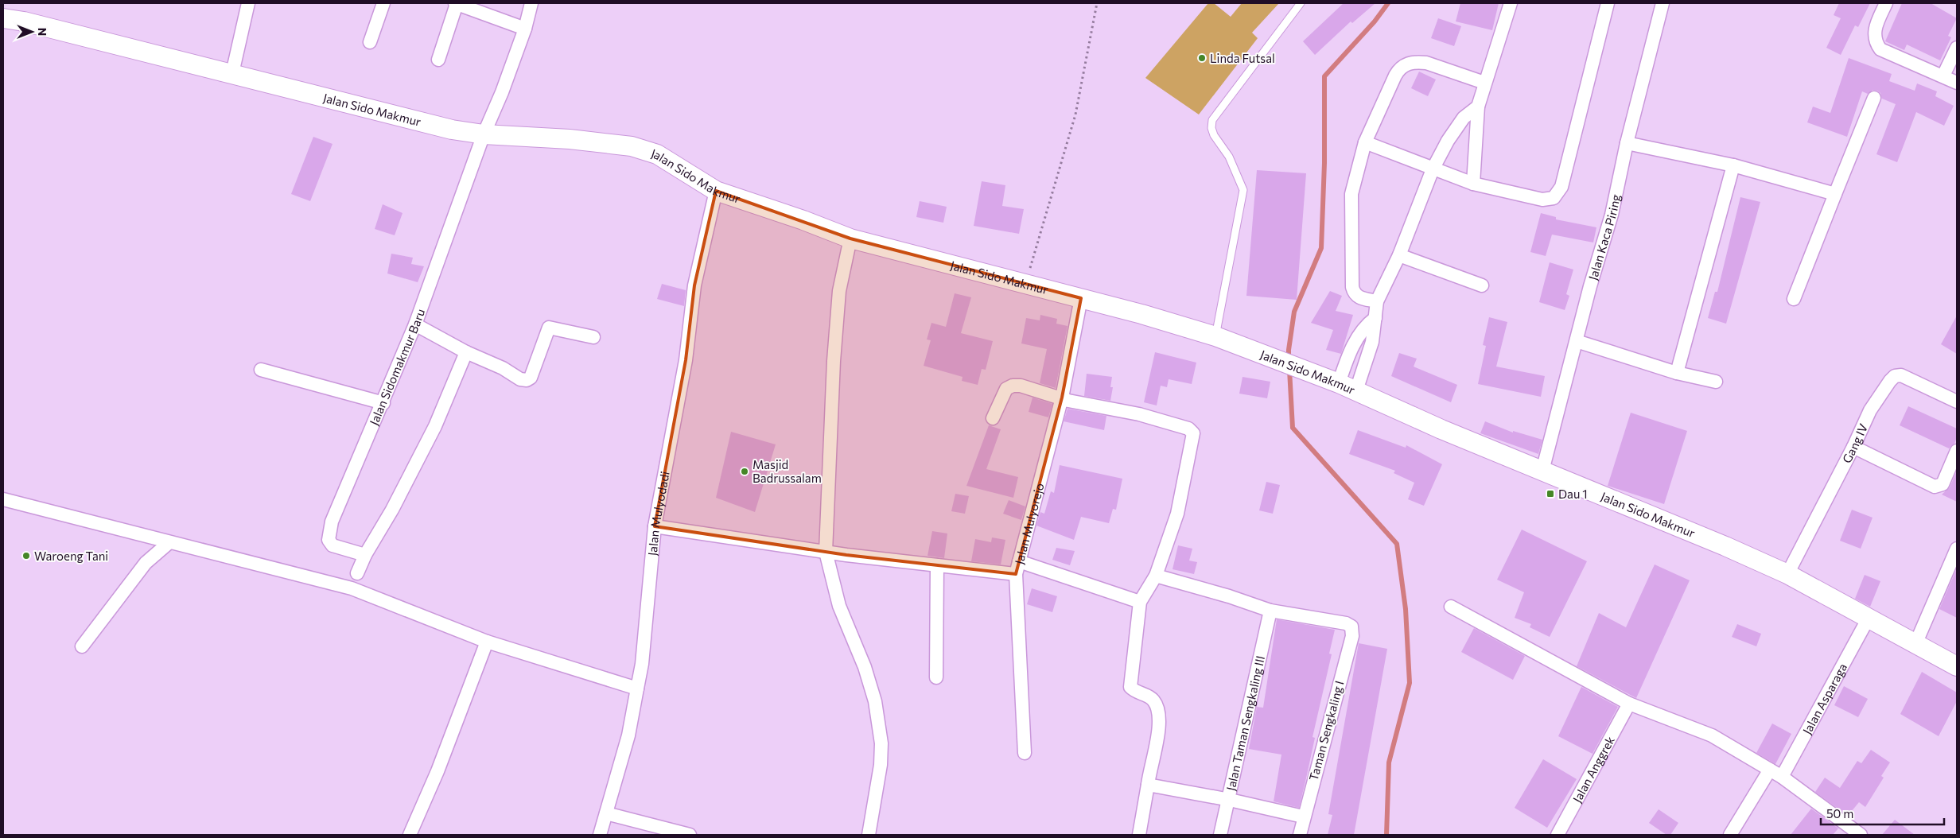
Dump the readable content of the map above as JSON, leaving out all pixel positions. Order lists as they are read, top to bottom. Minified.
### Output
{"streets":{"main road":["Jalan Sido Makmur"],"street":["Jalan Kaca Piring","Jalan Sidomakmur Baru","Gang IV","Jalan Mulyodadi","Jalan Mulyorejo","Jalan Asparaga","Jalan Taman Sengkaling III","Taman Sengkaling I","Jalan Anggrek"]},"crossings":[["Jalan Sido Makmur","Jalan Kaca Piring"],["Jalan Sido Makmur","Jalan Sidomakmur Baru"],["Jalan Sido Makmur","Gang IV"],["Jalan Sido Makmur","Jalan Mulyodadi"],["Jalan Sido Makmur","Jalan Mulyorejo"],["Jalan Sido Makmur","Jalan Asparaga"],["Jalan Taman Sengkaling III","Taman Sengkaling I"]],"places":{"other":["Linda Futsal","Masjid Badrussalam","Waroeng Tani"],"transit":["Dau 1"]},"scale_bar":"50 m","north":"right"}
